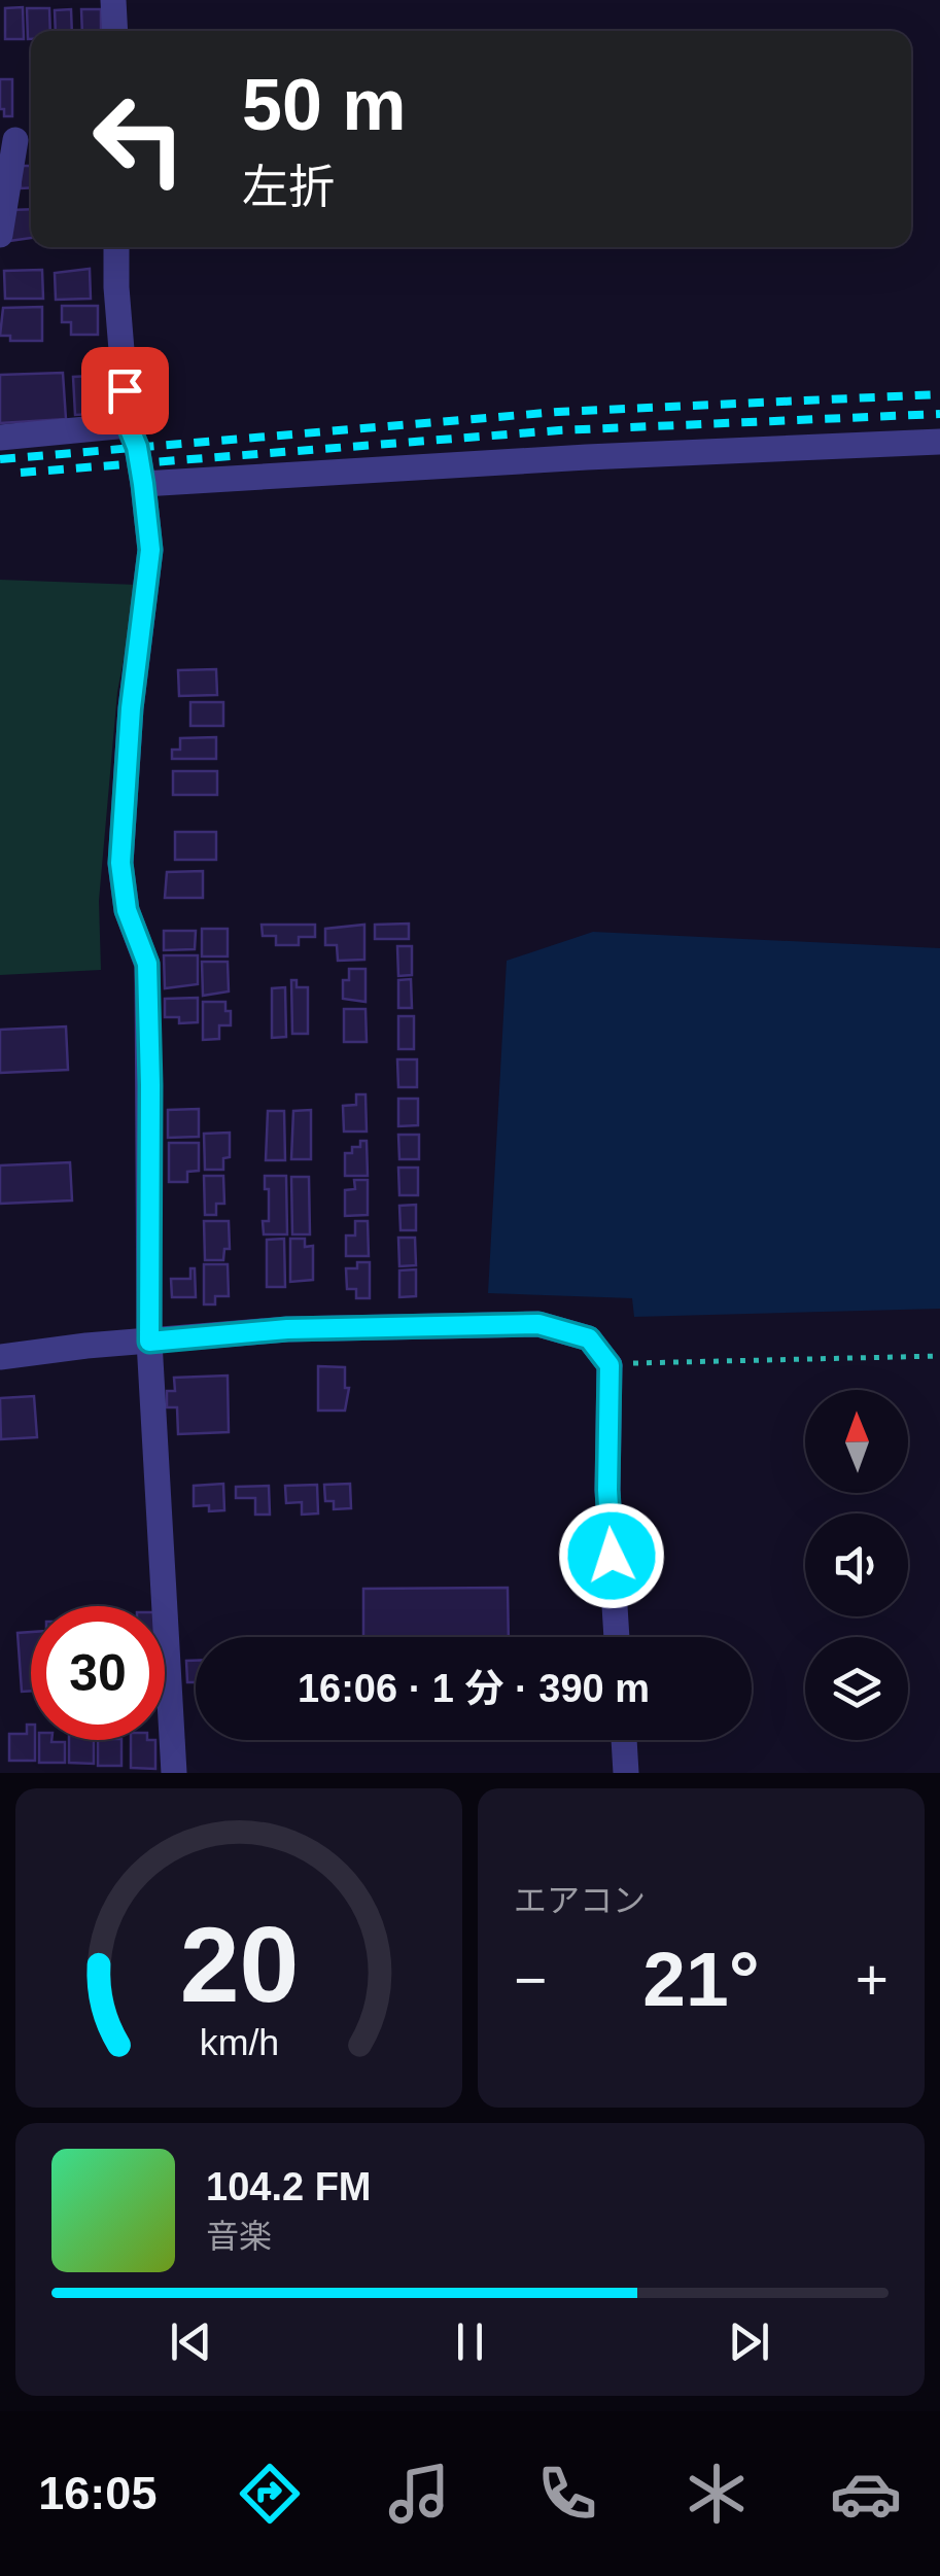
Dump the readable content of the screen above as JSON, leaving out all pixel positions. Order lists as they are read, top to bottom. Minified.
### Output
{"north":"top","page":{"turn":["50 m","左折"],"limit":"30","trip":"16:06 · 1 分 · 390 m","tile":"エアコン","heat":["−","21°","+"],"song":["104.2 FM","音楽"],"tabs":"16:05","gauge":["20","km/h"]}}
